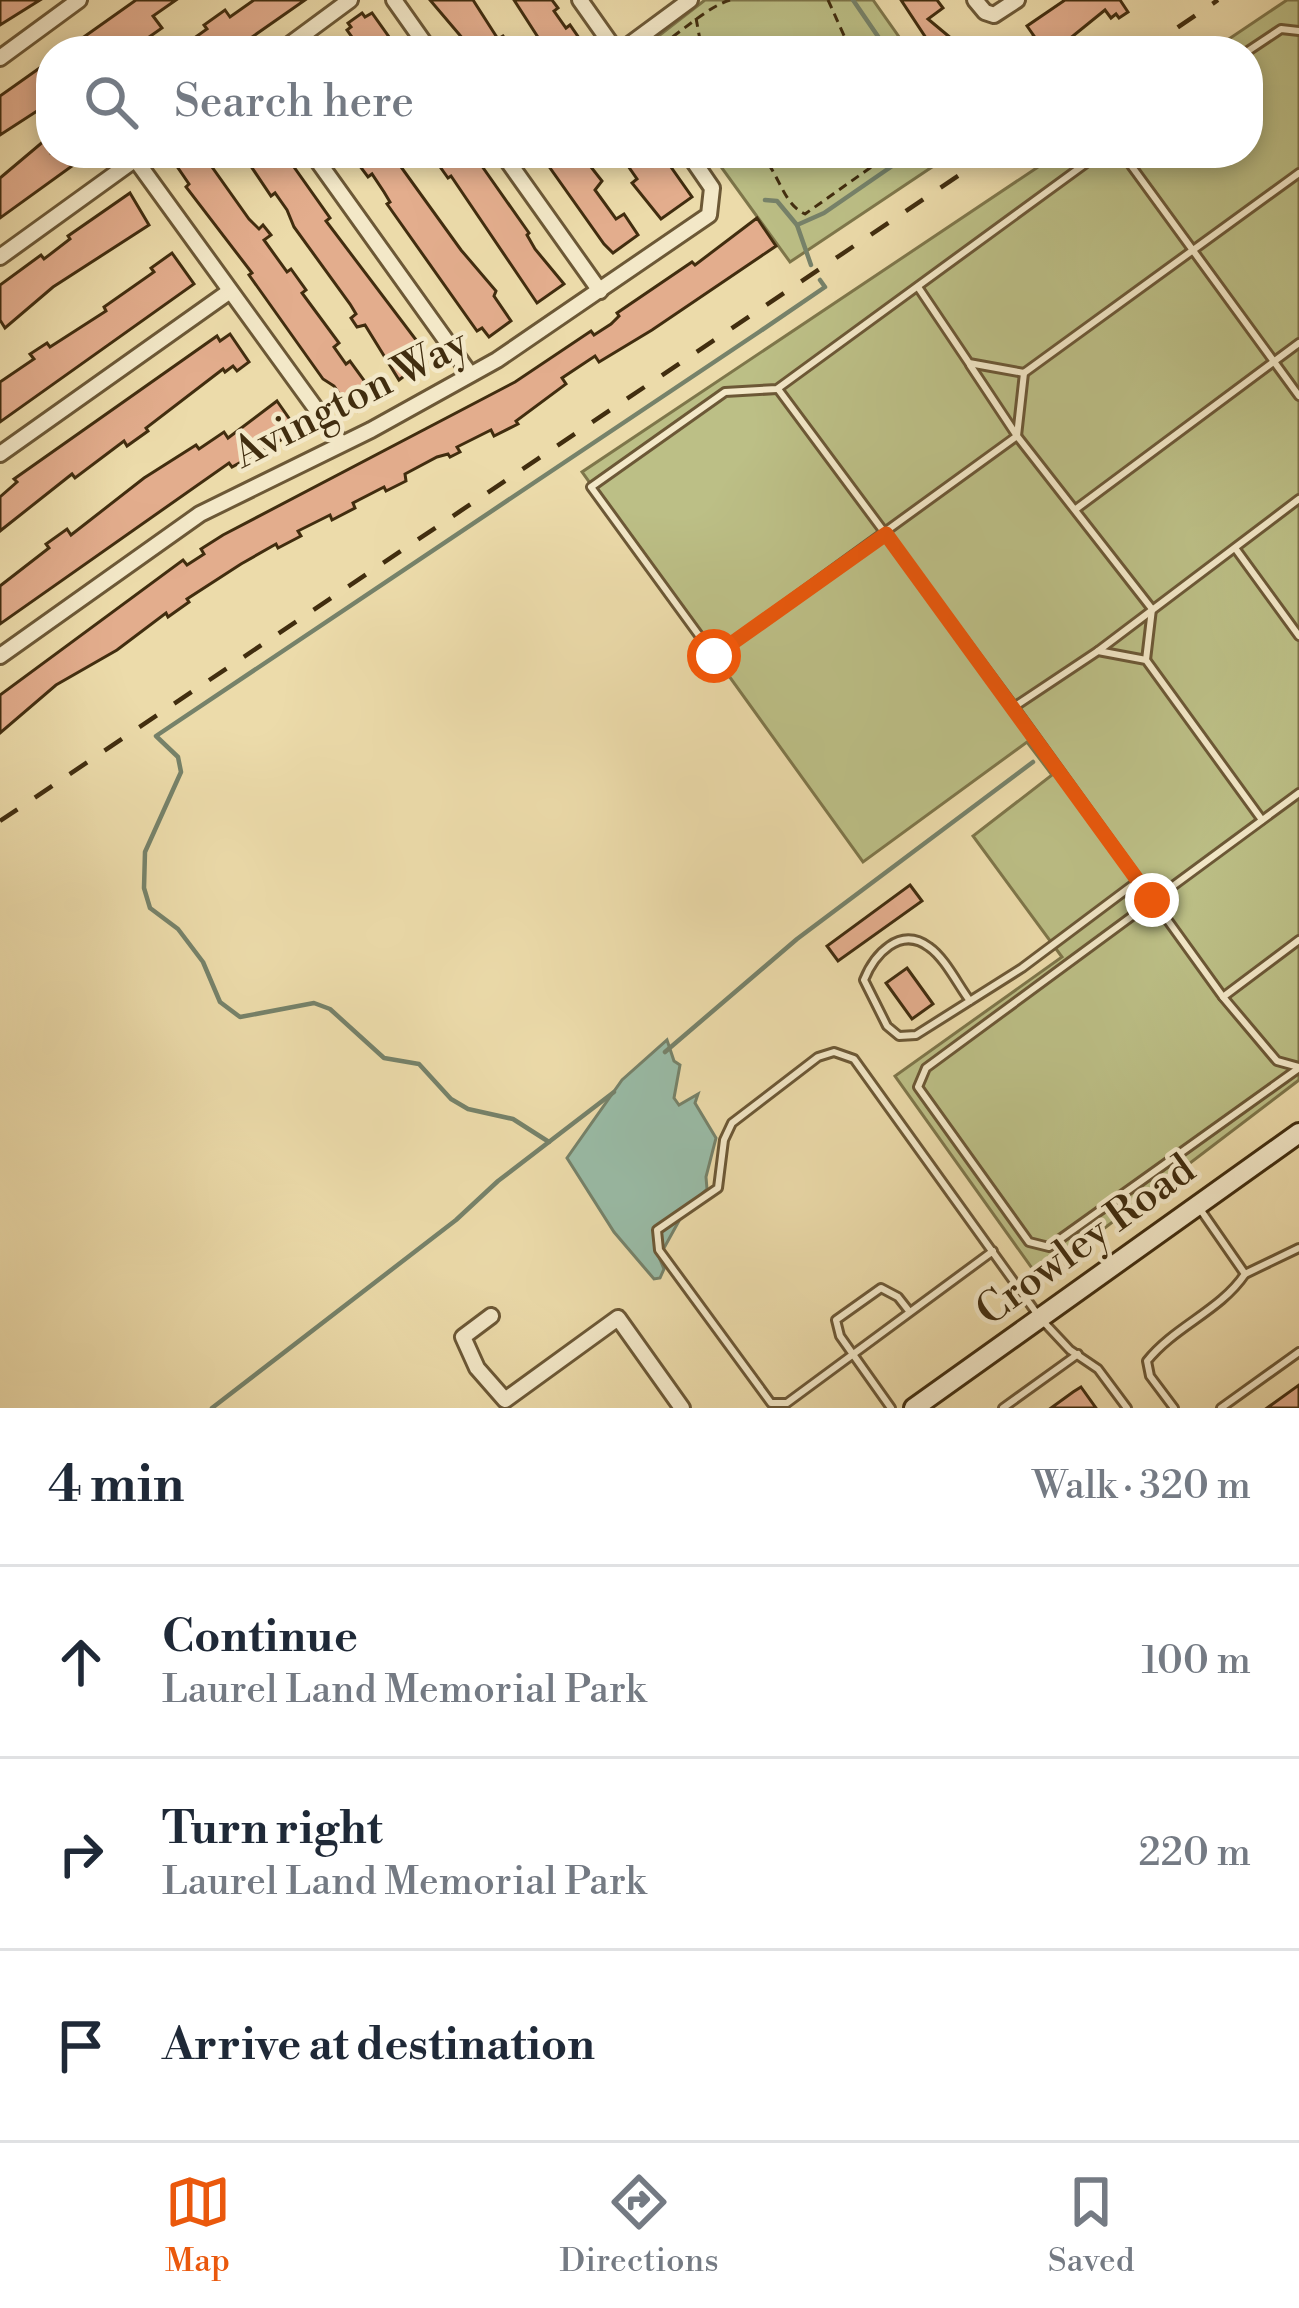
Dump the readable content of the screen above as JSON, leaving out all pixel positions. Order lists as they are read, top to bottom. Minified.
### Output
{"streets":{"main road":["Crowley Road"],"street":["Avington Way"]},"page":{"search":"Search here","heading":["4 min","Walk · 320 m"],"list":[["Continue","Laurel Land Memorial Park","100 m"],["Turn right","Laurel Land Memorial Park","220 m"],"Arrive at destination"],"nav":["Map","Directions","Saved"]}}
